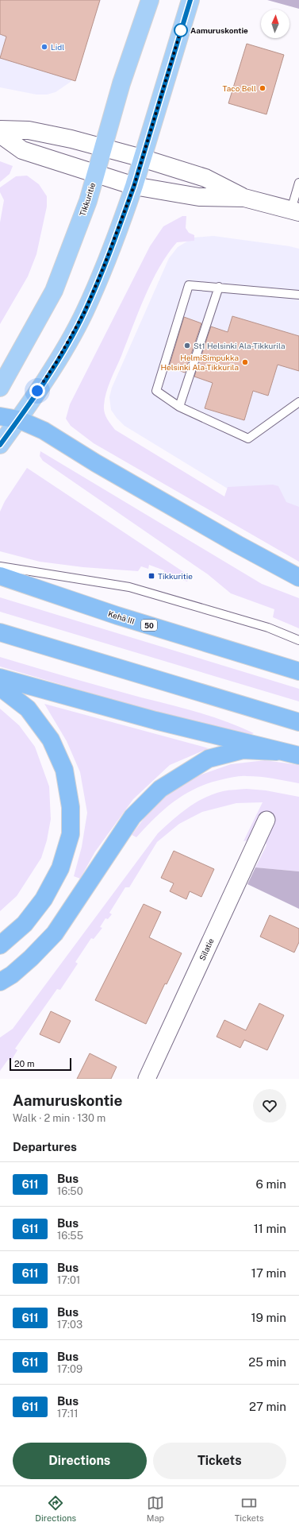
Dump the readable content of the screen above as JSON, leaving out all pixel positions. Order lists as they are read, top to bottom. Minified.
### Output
{"streets":{"highway":["Kehä III","50"],"main road":["Tikkuritie"],"street":["Silatie"]},"places":{"other":["Aamuruskontie","Lidl","Taco Bell","St1 Helsinki Ala-Tikkurila","HelmiSimpukka Helsinki Ala-Tikkurila"],"transit":["Tikkuritie"]},"lines":["bus line 611"],"scale_bar":"20 m","north":"top","page":{"scale":"20 m","heading":[["Aamuruskontie","Walk · 2 min · 130 m"],"Departures"],"list":[{"mark":"611","name":"Bus","note":"16:50","value":"6 min"},{"mark":"611","name":"Bus","note":"16:55","value":"11 min"},{"mark":"611","name":"Bus","note":"17:01","value":"17 min"},{"mark":"611","name":"Bus","note":"17:03","value":"19 min"},{"mark":"611","name":"Bus","note":"17:09","value":"25 min"},{"mark":"611","name":"Bus","note":"17:11","value":"27 min"}],"buttons":["Directions","Tickets"],"tabs":["Directions","Map","Tickets"]}}
